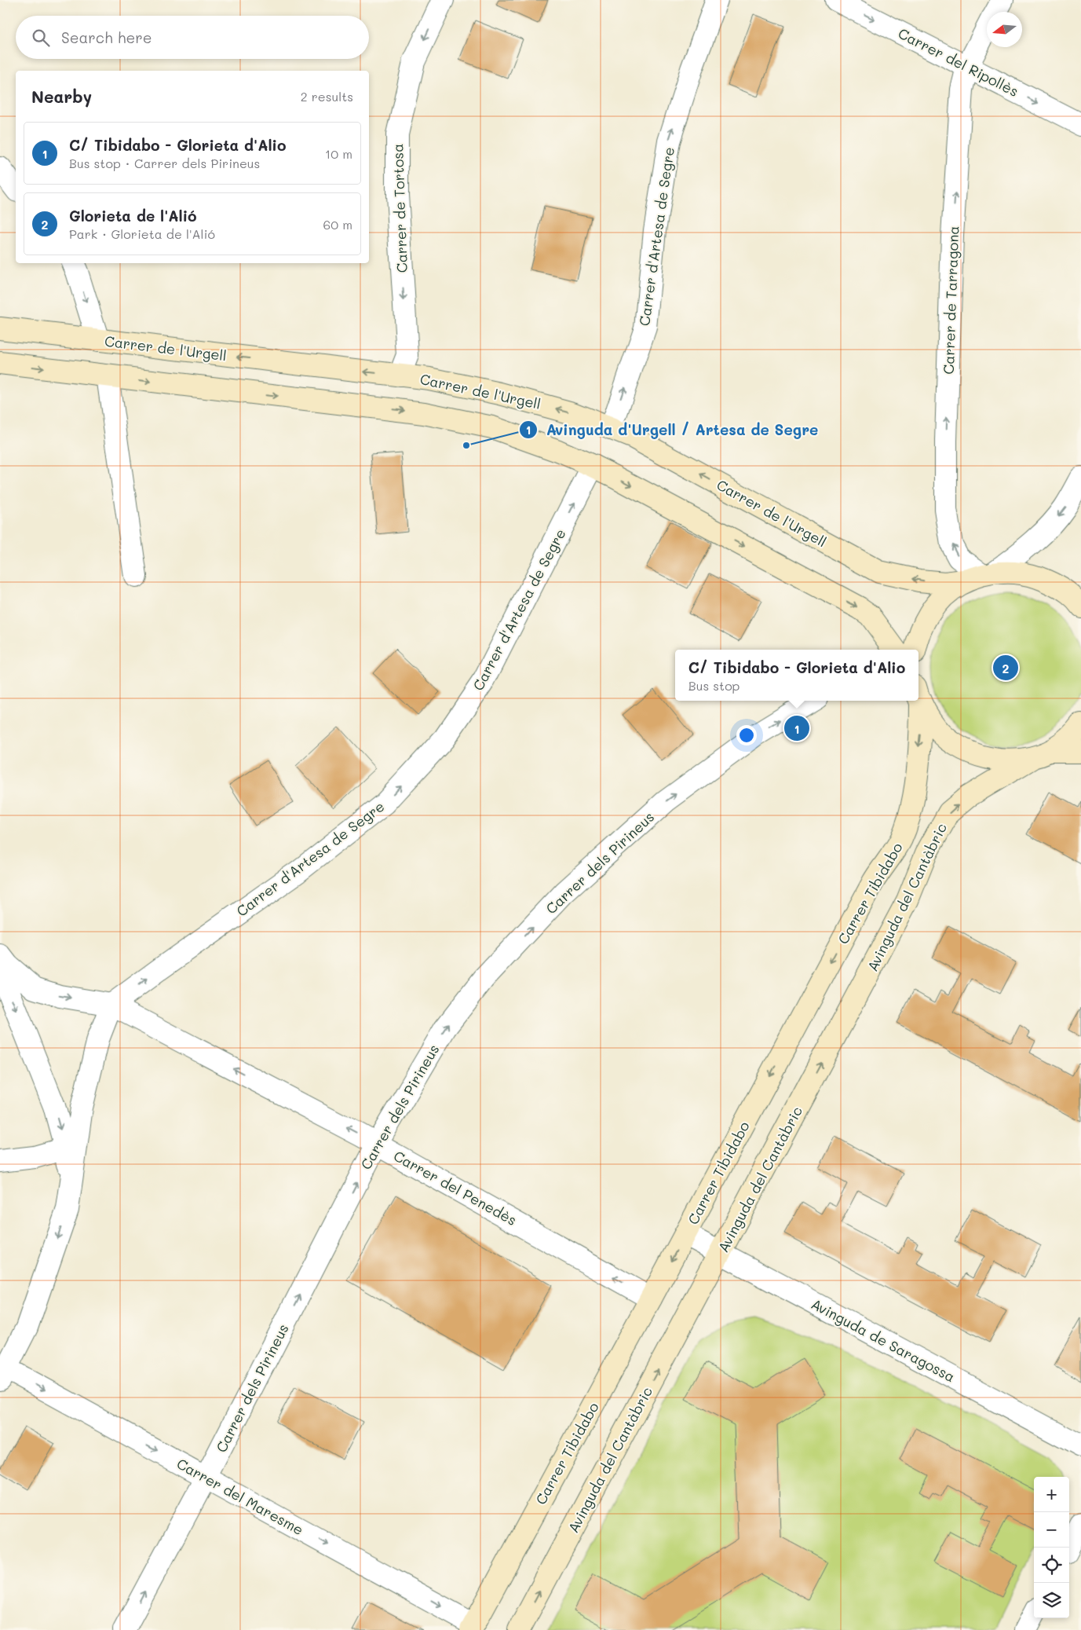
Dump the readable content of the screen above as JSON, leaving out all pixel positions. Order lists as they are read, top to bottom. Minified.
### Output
{"streets":{"street":["Carrer del Ripollès","Carrer de Tortosa","Carrer d'Artesa de Segre","Carrer de Tarragona","Carrer de l'Urgell","Carrer dels Pirineus","Carrer Tibidabo","Avinguda del Cantàbric","Carrer del Penedès","Avinguda de Saragossa","Carrer del Maresme"]},"crossings":[["Carrer del Ripollès","Carrer de Tarragona"],["Carrer de Tortosa","Carrer de l'Urgell"],["Carrer d'Artesa de Segre","Carrer de l'Urgell"],["Carrer d'Artesa de Segre","Carrer del Penedès"],["Carrer de Tarragona","Carrer de l'Urgell"],["Carrer dels Pirineus","Carrer del Penedès"],["Carrer dels Pirineus","Carrer del Maresme"],["Carrer Tibidabo","Carrer del Penedès"],["Carrer Tibidabo","Avinguda de Saragossa"],["Carrer Tibidabo","Carrer del Maresme"],["Avinguda del Cantàbric","Avinguda de Saragossa"]],"one_way":["Carrer del Ripollès","Carrer de Tortosa","Carrer d'Artesa de Segre","Carrer de Tarragona","Carrer dels Pirineus","Carrer Tibidabo","Avinguda del Cantàbric","Carrer del Maresme"],"places":["Avinguda d'Urgell / Artesa de Segre"],"north":"left","page":{"search":"Search here","heading":["Nearby","2 results"],"list":[{"mark":"1","name":"C/ Tibidabo - Glorieta d'Alio","note":"Bus stop · Carrer dels Pirineus","value":"10 m"},{"mark":"2","name":"Glorieta de l'Alió","note":"Park · Glorieta de l'Alió","value":"60 m"}],"popup":["C/ Tibidabo - Glorieta d'Alio","Bus stop"],"pins":["2","1"],"map_buttons":["+","−"]}}
